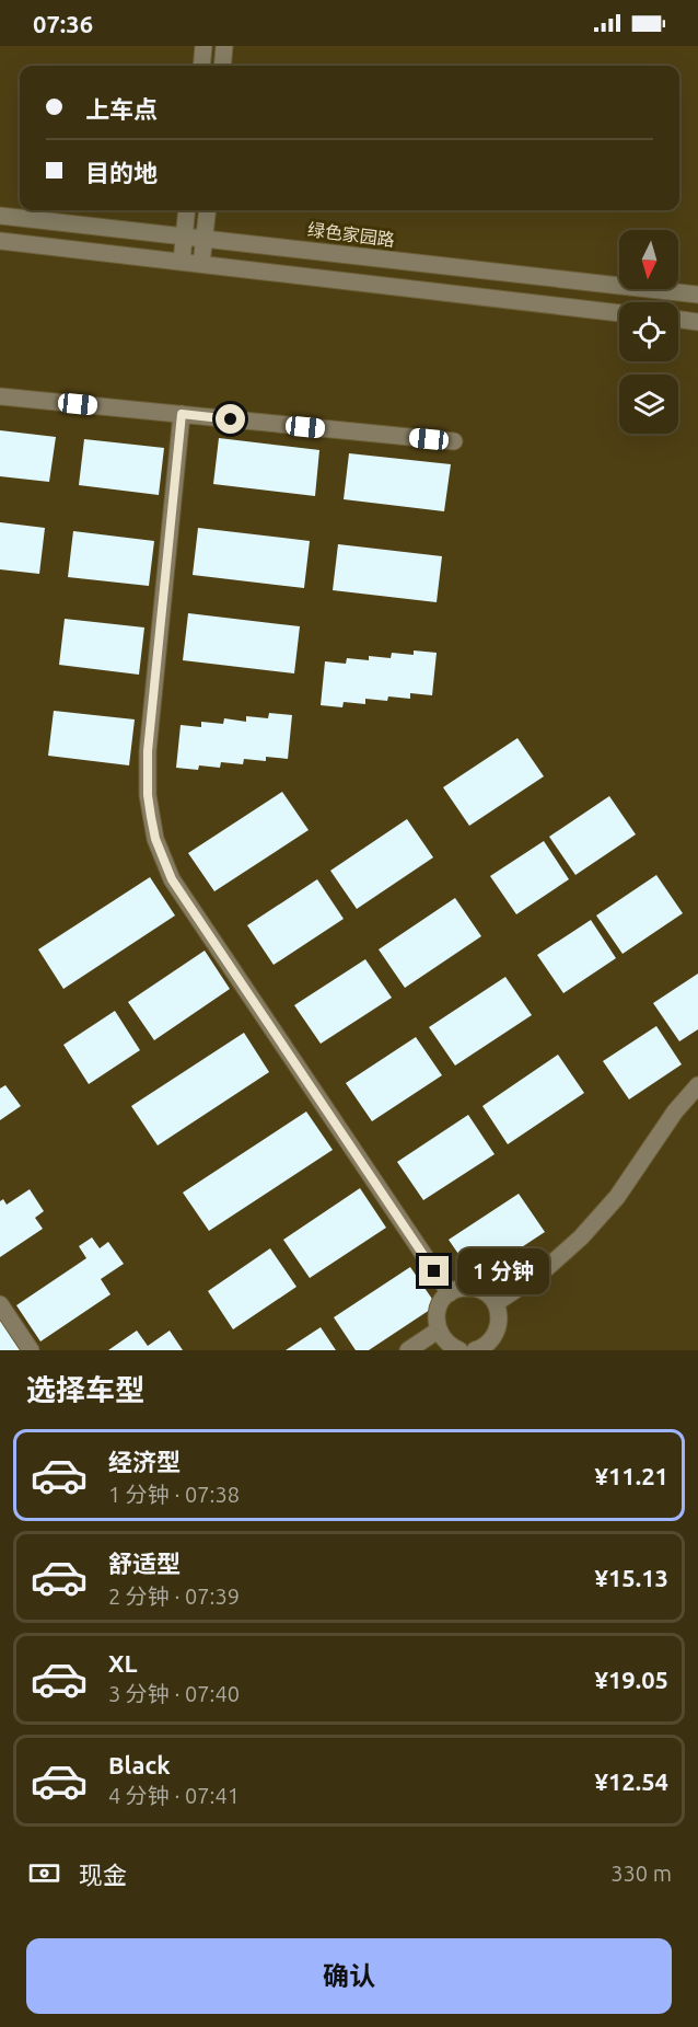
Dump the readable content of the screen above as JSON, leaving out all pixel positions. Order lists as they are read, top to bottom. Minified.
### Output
{"streets":{"street":["绿色家园路"]},"north":"bottom","page":{"status":"07:36","banner":["上车点","目的地"],"bubble":"1 分钟","heading":"选择车型","list":[{"name":"经济型","note":"1 分钟 · 07:38","value":"¥11.21"},{"name":"舒适型","note":"2 分钟 · 07:39","value":"¥15.13"},{"name":"XL","note":"3 分钟 · 07:40","value":"¥19.05"},{"name":"Black","note":"4 分钟 · 07:41","value":"¥12.54"}],"pay":["现金","330 m"],"buttons":"确认"}}
